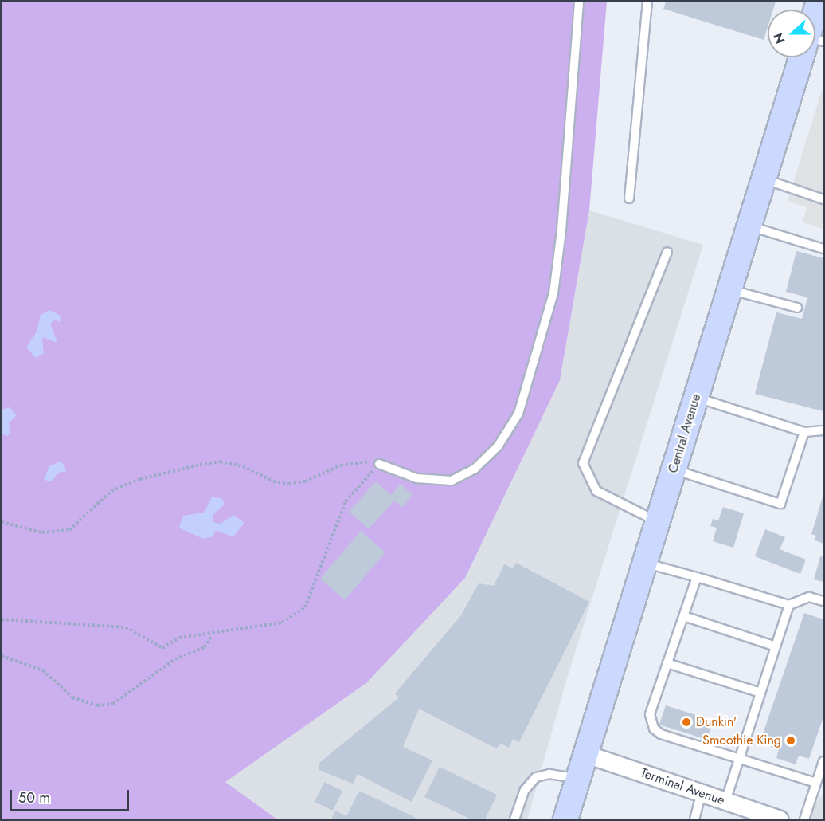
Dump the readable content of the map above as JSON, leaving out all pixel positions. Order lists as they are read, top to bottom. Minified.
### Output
{"streets":{"main road":["Central Avenue"],"street":["Terminal Avenue"]},"crossings":[["Central Avenue","Terminal Avenue"]],"places":["Dunkin'","Smoothie King"],"scale_bar":"50 m","north":"left"}
